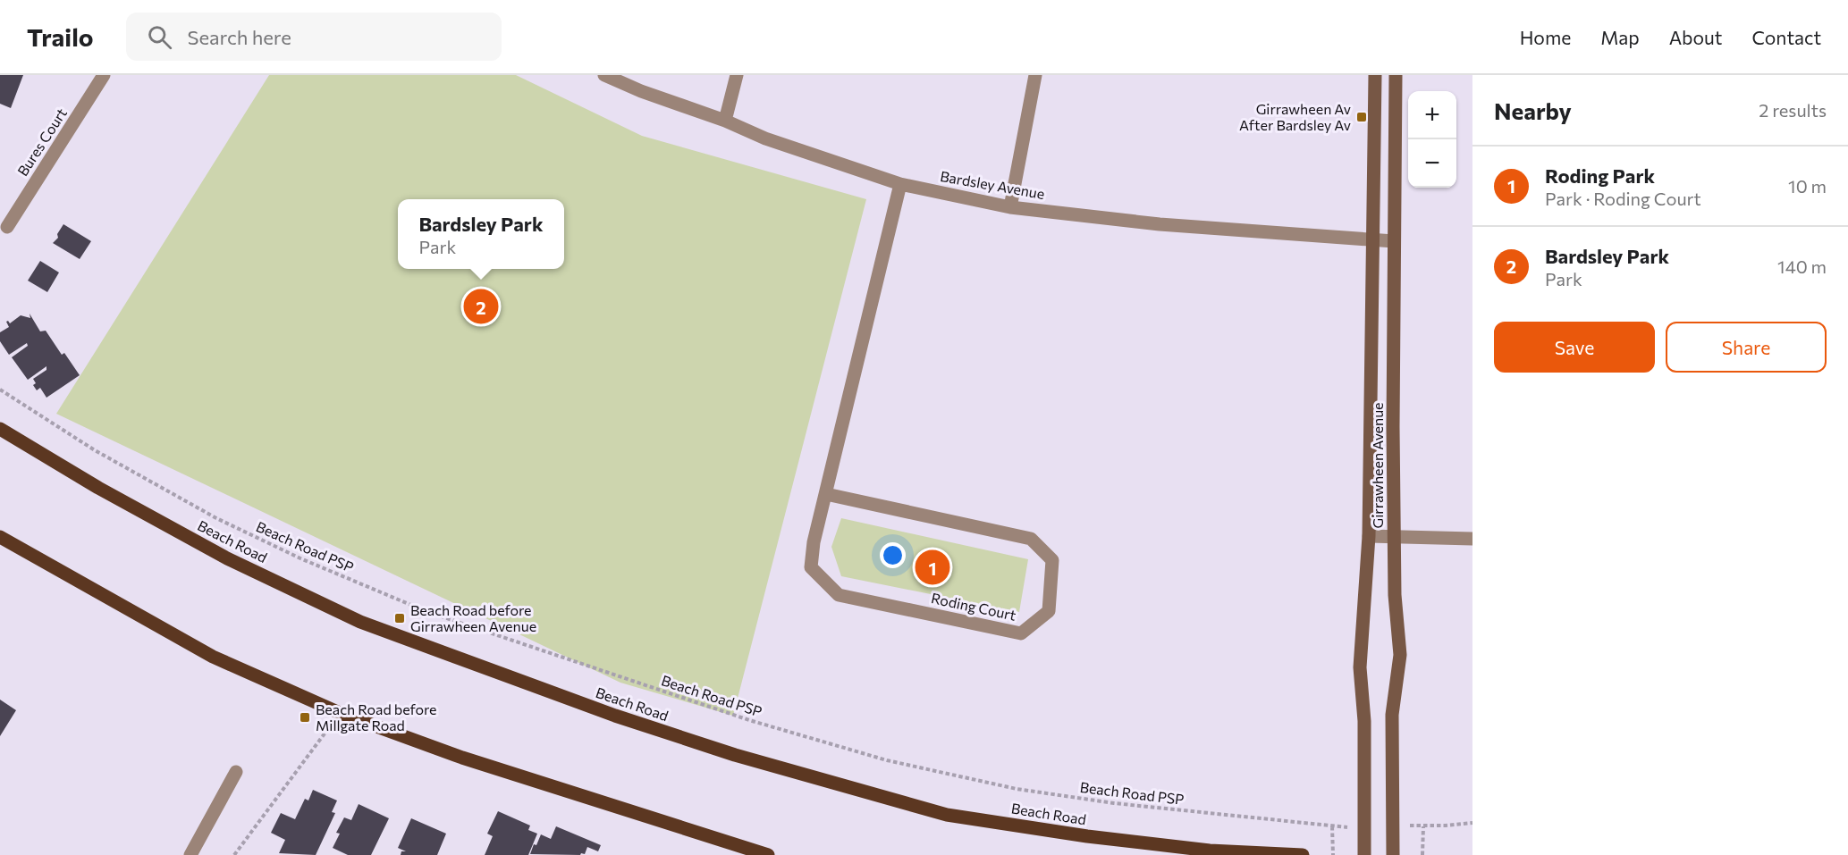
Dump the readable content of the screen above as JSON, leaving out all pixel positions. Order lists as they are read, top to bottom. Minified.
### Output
{"streets":{"main road":["Girrawheen Avenue","Beach Road"],"street":["Bures Court","Bardsley Avenue","Roding Court"],"path":["Beach Road PSP"]},"crossings":[["Bardsley Avenue","Girrawheen Avenue"],["Bardsley Avenue","Roding Court"],["Girrawheen Avenue","Beach Road PSP"]],"places":{"transit":["Girrawheen Av After Bardsley Av","Beach Road before Girrawheen Avenue","Beach Road before Millgate Road"]},"page":{"header":"Trailo","search":"Search here","nav":["Home","Map","About","Contact"],"heading":["Nearby","2 results"],"map_buttons":["+","−"],"list":[{"mark":"1","name":"Roding Park","note":"Park · Roding Court","value":"10 m"},{"mark":"2","name":"Bardsley Park","note":"Park","value":"140 m"}],"popup":["Bardsley Park","Park"],"pins":["2","1"],"buttons":["Save","Share"]}}
